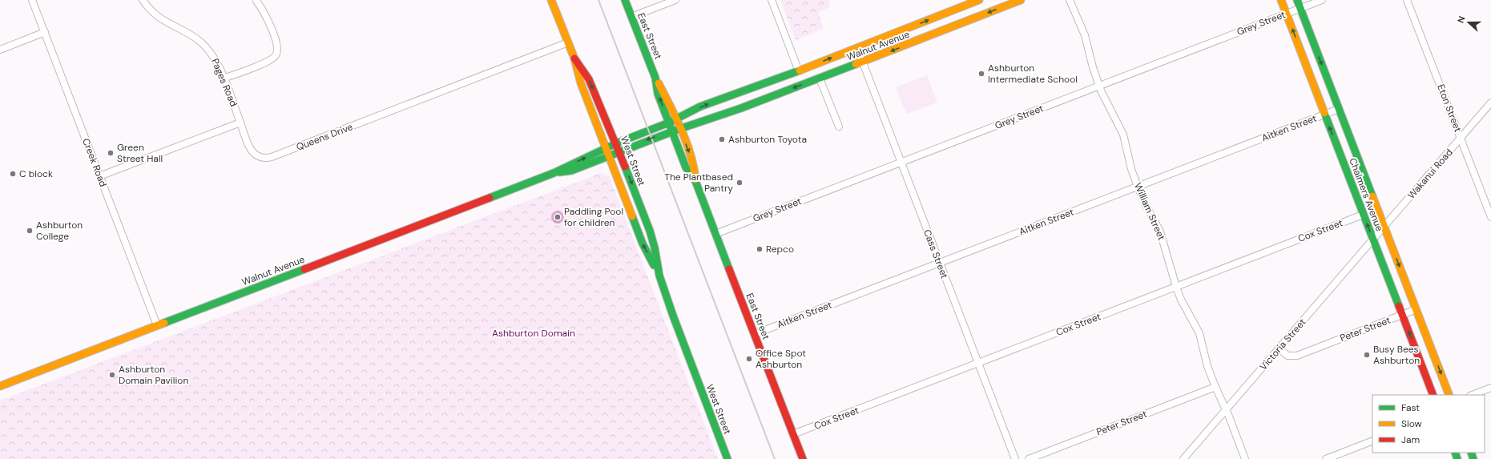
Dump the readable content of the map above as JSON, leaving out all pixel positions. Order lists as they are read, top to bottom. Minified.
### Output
{"streets":{"main road":["East Street","Walnut Avenue","West Street","Chalmers Avenue"],"street":["Grey Street","Pages Road","Eton Street","Aitken Street","Queens Drive","Creek Road","Wakanui Road","William Street","Cox Street","Cass Street","Peter Street","Victoria Street"]},"crossings":[["Grey Street","East Street"],["Grey Street","Chalmers Avenue"],["Grey Street","William Street"],["Grey Street","Cass Street"],["East Street","Walnut Avenue"],["East Street","Aitken Street"],["East Street","Cox Street"],["Walnut Avenue","West Street"],["Walnut Avenue","Creek Road"],["Walnut Avenue","Cass Street"],["Pages Road","Queens Drive"],["Eton Street","Wakanui Road"],["Aitken Street","Chalmers Avenue"],["Aitken Street","William Street"],["Aitken Street","Cass Street"],["Queens Drive","West Street"],["Wakanui Road","Chalmers Avenue"],["Wakanui Road","Victoria Street"],["Chalmers Avenue","Cox Street"],["Chalmers Avenue","Peter Street"],["Chalmers Avenue","Victoria Street"],["William Street","Cox Street"],["William Street","Peter Street"],["William Street","Victoria Street"],["Cox Street","Cass Street"],["Peter Street","Victoria Street"]],"parks":["Ashburton Domain"],"places":["Ashburton Intermediate School","Ashburton Toyota","Green Street Hall","C block","The Plantbased Pantry","Paddling Pool for children","Ashburton College","Repco","Busy Bees Ashburton","Office Spot Ashburton","Ashburton Domain Pavilion"],"legend":["Fast","Slow","Jam"],"north":"left"}
